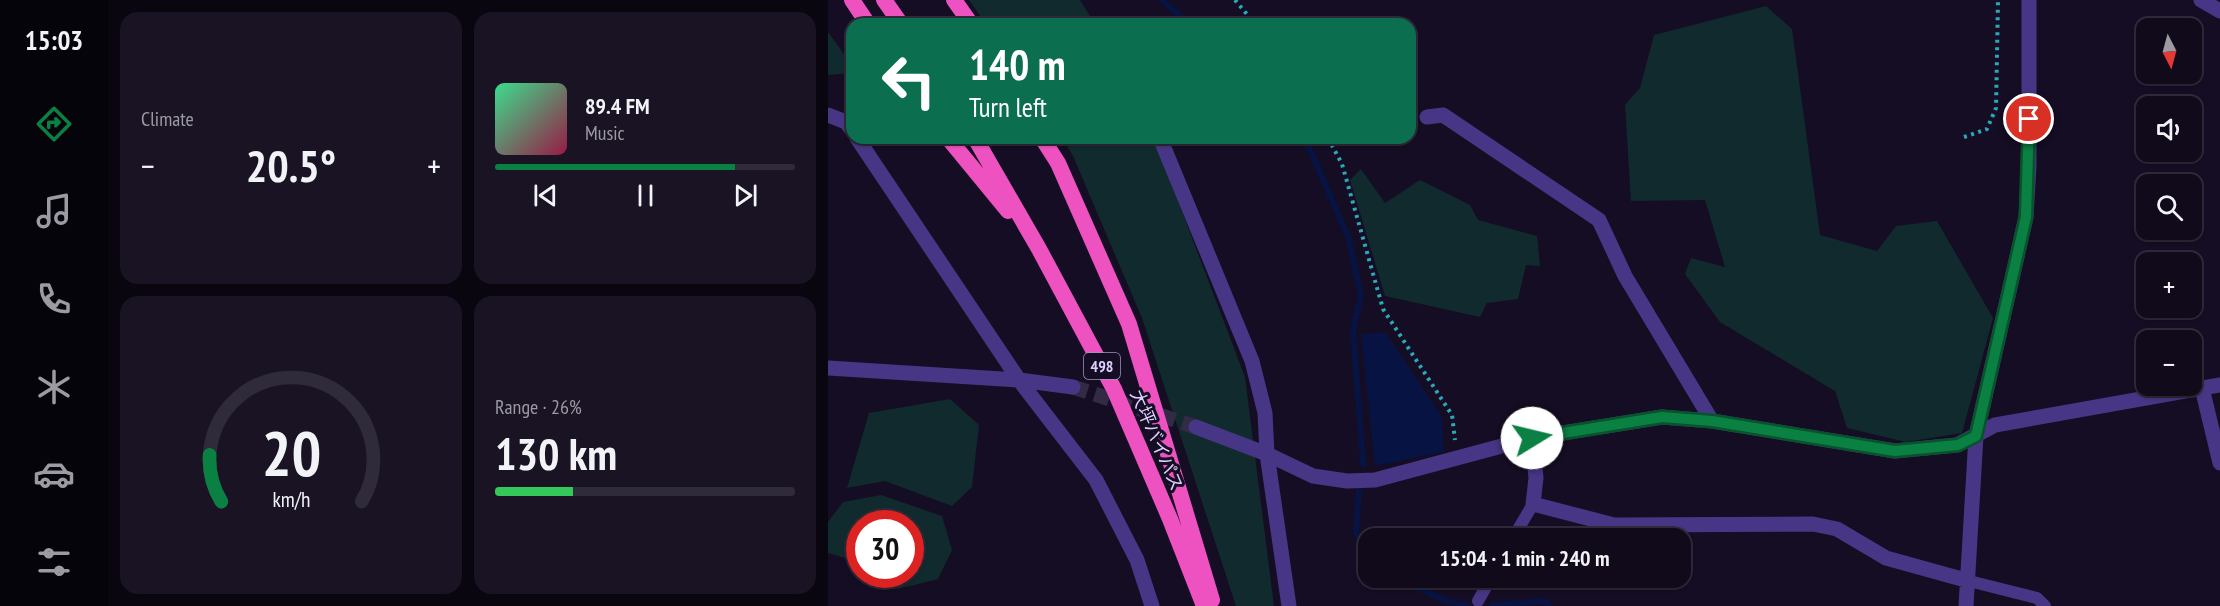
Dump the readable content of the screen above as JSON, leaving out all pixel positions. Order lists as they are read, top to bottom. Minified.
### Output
{"streets":{"highway":["498","大坪バイパス"]},"north":"bottom","page":{"tabs":"15:03","tile":["Climate",["Range · 26%","130 km"]],"map_buttons":["+","−"],"turn":["140 m","Turn left"],"song":["89.4 FM","Music"],"heat":["−","20.5°","+"],"limit":"30","trip":"15:04 · 1 min · 240 m","gauge":["20","km/h"]}}
